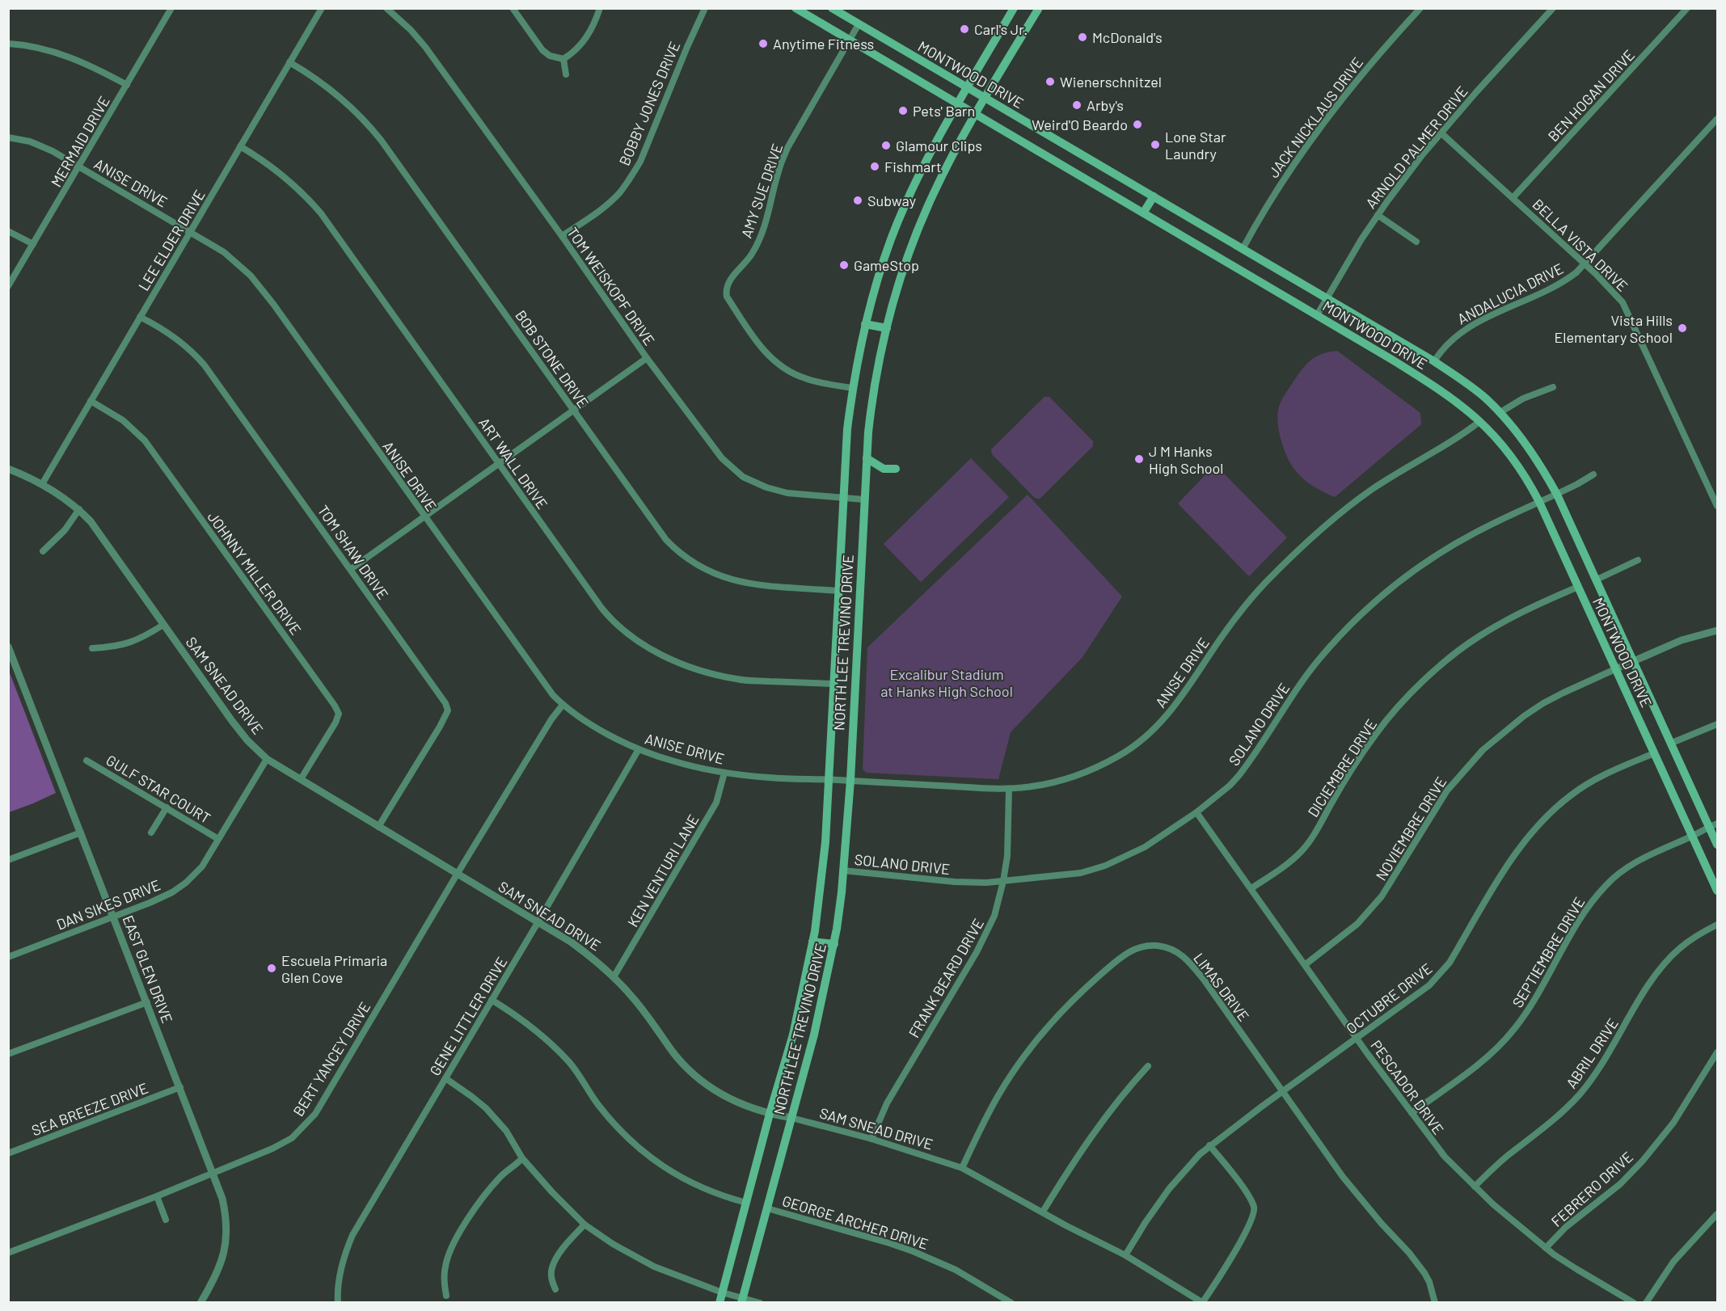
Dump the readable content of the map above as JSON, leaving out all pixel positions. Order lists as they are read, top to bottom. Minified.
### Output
{"streets":{"main road":["MONTWOOD DRIVE","NORTH LEE TREVINO DRIVE"],"street":["BEN HOGAN DRIVE","BOBBY JONES DRIVE","JACK NICKLAUS DRIVE","MERMAID DRIVE","ARNOLD PALMER DRIVE","ANISE DRIVE","AMY SUE DRIVE","LEE ELDER DRIVE","BELLA VISTA DRIVE","TOM WEISKOPF DRIVE","ANDALUCIA DRIVE","BOB STONE DRIVE","ART WALL DRIVE","TOM SHAW DRIVE","JOHNNY MILLER DRIVE","SAM SNEAD DRIVE","SOLANO DRIVE","DICIEMBRE DRIVE","GULF STAR COURT","NOVIEMBRE DRIVE","KEN VENTURI LANE","DAN SIKES DRIVE","SEPTIEMBRE DRIVE","EAST GLEN DRIVE","FRANK BEARD DRIVE","LIMAS DRIVE","OCTUBRE DRIVE","GENE LITTLER DRIVE","ABRIL DRIVE","BERT YANCEY DRIVE","PESCADOR DRIVE","SEA BREEZE DRIVE","FEBRERO DRIVE","GEORGE ARCHER DRIVE"]},"crossings":[["MONTWOOD DRIVE","JACK NICKLAUS DRIVE"],["MONTWOOD DRIVE","ARNOLD PALMER DRIVE"],["MONTWOOD DRIVE","ANISE DRIVE"],["MONTWOOD DRIVE","AMY SUE DRIVE"],["MONTWOOD DRIVE","ANDALUCIA DRIVE"],["MONTWOOD DRIVE","NORTH LEE TREVINO DRIVE"],["MONTWOOD DRIVE","SOLANO DRIVE"],["MONTWOOD DRIVE","DICIEMBRE DRIVE"],["MONTWOOD DRIVE","NOVIEMBRE DRIVE"],["MONTWOOD DRIVE","SEPTIEMBRE DRIVE"],["MONTWOOD DRIVE","OCTUBRE DRIVE"],["BEN HOGAN DRIVE","BELLA VISTA DRIVE"],["BOBBY JONES DRIVE","TOM WEISKOPF DRIVE"],["MERMAID DRIVE","ANISE DRIVE"],["ARNOLD PALMER DRIVE","BELLA VISTA DRIVE"],["ANISE DRIVE","LEE ELDER DRIVE"],["ANISE DRIVE","NORTH LEE TREVINO DRIVE"],["ANISE DRIVE","KEN VENTURI LANE"],["ANISE DRIVE","FRANK BEARD DRIVE"],["ANISE DRIVE","GENE LITTLER DRIVE"],["ANISE DRIVE","BERT YANCEY DRIVE"],["AMY SUE DRIVE","NORTH LEE TREVINO DRIVE"],["LEE ELDER DRIVE","BOB STONE DRIVE"],["LEE ELDER DRIVE","ART WALL DRIVE"],["LEE ELDER DRIVE","TOM SHAW DRIVE"],["LEE ELDER DRIVE","JOHNNY MILLER DRIVE"],["LEE ELDER DRIVE","SAM SNEAD DRIVE"],["BELLA VISTA DRIVE","ANDALUCIA DRIVE"],["TOM WEISKOPF DRIVE","NORTH LEE TREVINO DRIVE"],["BOB STONE DRIVE","NORTH LEE TREVINO DRIVE"],["ART WALL DRIVE","NORTH LEE TREVINO DRIVE"],["TOM SHAW DRIVE","SAM SNEAD DRIVE"],["JOHNNY MILLER DRIVE","SAM SNEAD DRIVE"],["NORTH LEE TREVINO DRIVE","SAM SNEAD DRIVE"],["NORTH LEE TREVINO DRIVE","SOLANO DRIVE"],["NORTH LEE TREVINO DRIVE","GEORGE ARCHER DRIVE"],["SAM SNEAD DRIVE","KEN VENTURI LANE"],["SAM SNEAD DRIVE","DAN SIKES DRIVE"],["SAM SNEAD DRIVE","FRANK BEARD DRIVE"],["SAM SNEAD DRIVE","LIMAS DRIVE"],["SAM SNEAD DRIVE","OCTUBRE DRIVE"],["SAM SNEAD DRIVE","GENE LITTLER DRIVE"],["SAM SNEAD DRIVE","BERT YANCEY DRIVE"],["SOLANO DRIVE","FRANK BEARD DRIVE"],["SOLANO DRIVE","PESCADOR DRIVE"],["DICIEMBRE DRIVE","PESCADOR DRIVE"],["GULF STAR COURT","DAN SIKES DRIVE"],["NOVIEMBRE DRIVE","PESCADOR DRIVE"],["DAN SIKES DRIVE","EAST GLEN DRIVE"],["SEPTIEMBRE DRIVE","PESCADOR DRIVE"],["EAST GLEN DRIVE","BERT YANCEY DRIVE"],["EAST GLEN DRIVE","SEA BREEZE DRIVE"],["LIMAS DRIVE","OCTUBRE DRIVE"],["OCTUBRE DRIVE","PESCADOR DRIVE"],["ABRIL DRIVE","PESCADOR DRIVE"],["PESCADOR DRIVE","FEBRERO DRIVE"]],"parks":["Excalibur Stadium at Hanks High School"],"places":["Carl's Jr.","McDonald's","Anytime Fitness","Wienerschnitzel","Arby's","Pets' Barn","Weird'O Beardo","Lone Star Laundry","Glamour Clips","Fishmart","Subway","GameStop","Vista Hills Elementary School","J M Hanks High School","Escuela Primaria Glen Cove"]}
